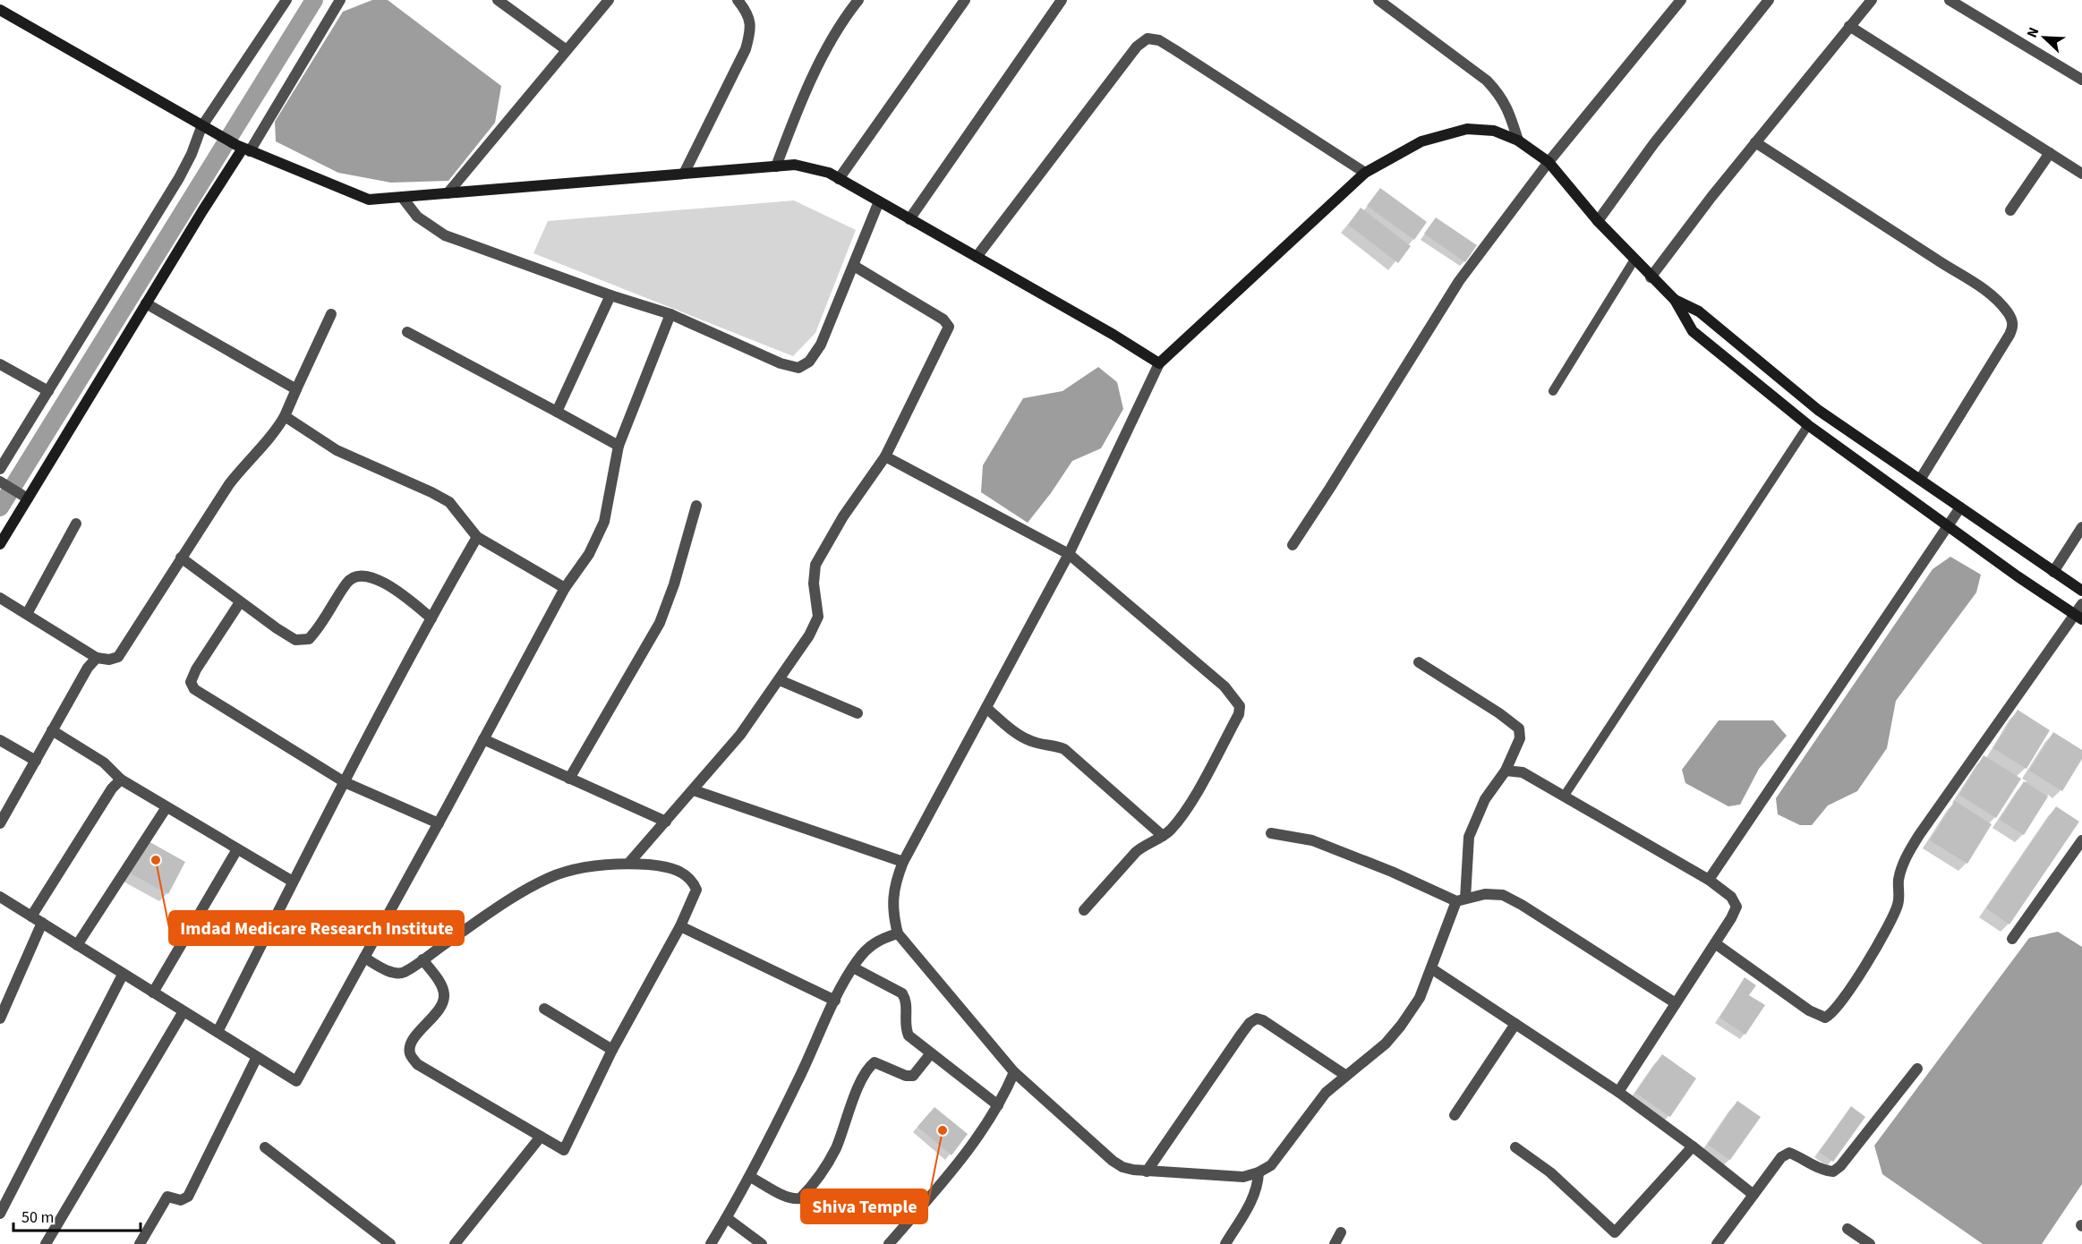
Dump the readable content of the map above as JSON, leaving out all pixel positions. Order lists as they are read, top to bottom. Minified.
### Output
{"places":["Imdad Medicare Research Institute","Shiva Temple"],"scale_bar":"50 m","north":"top left"}
